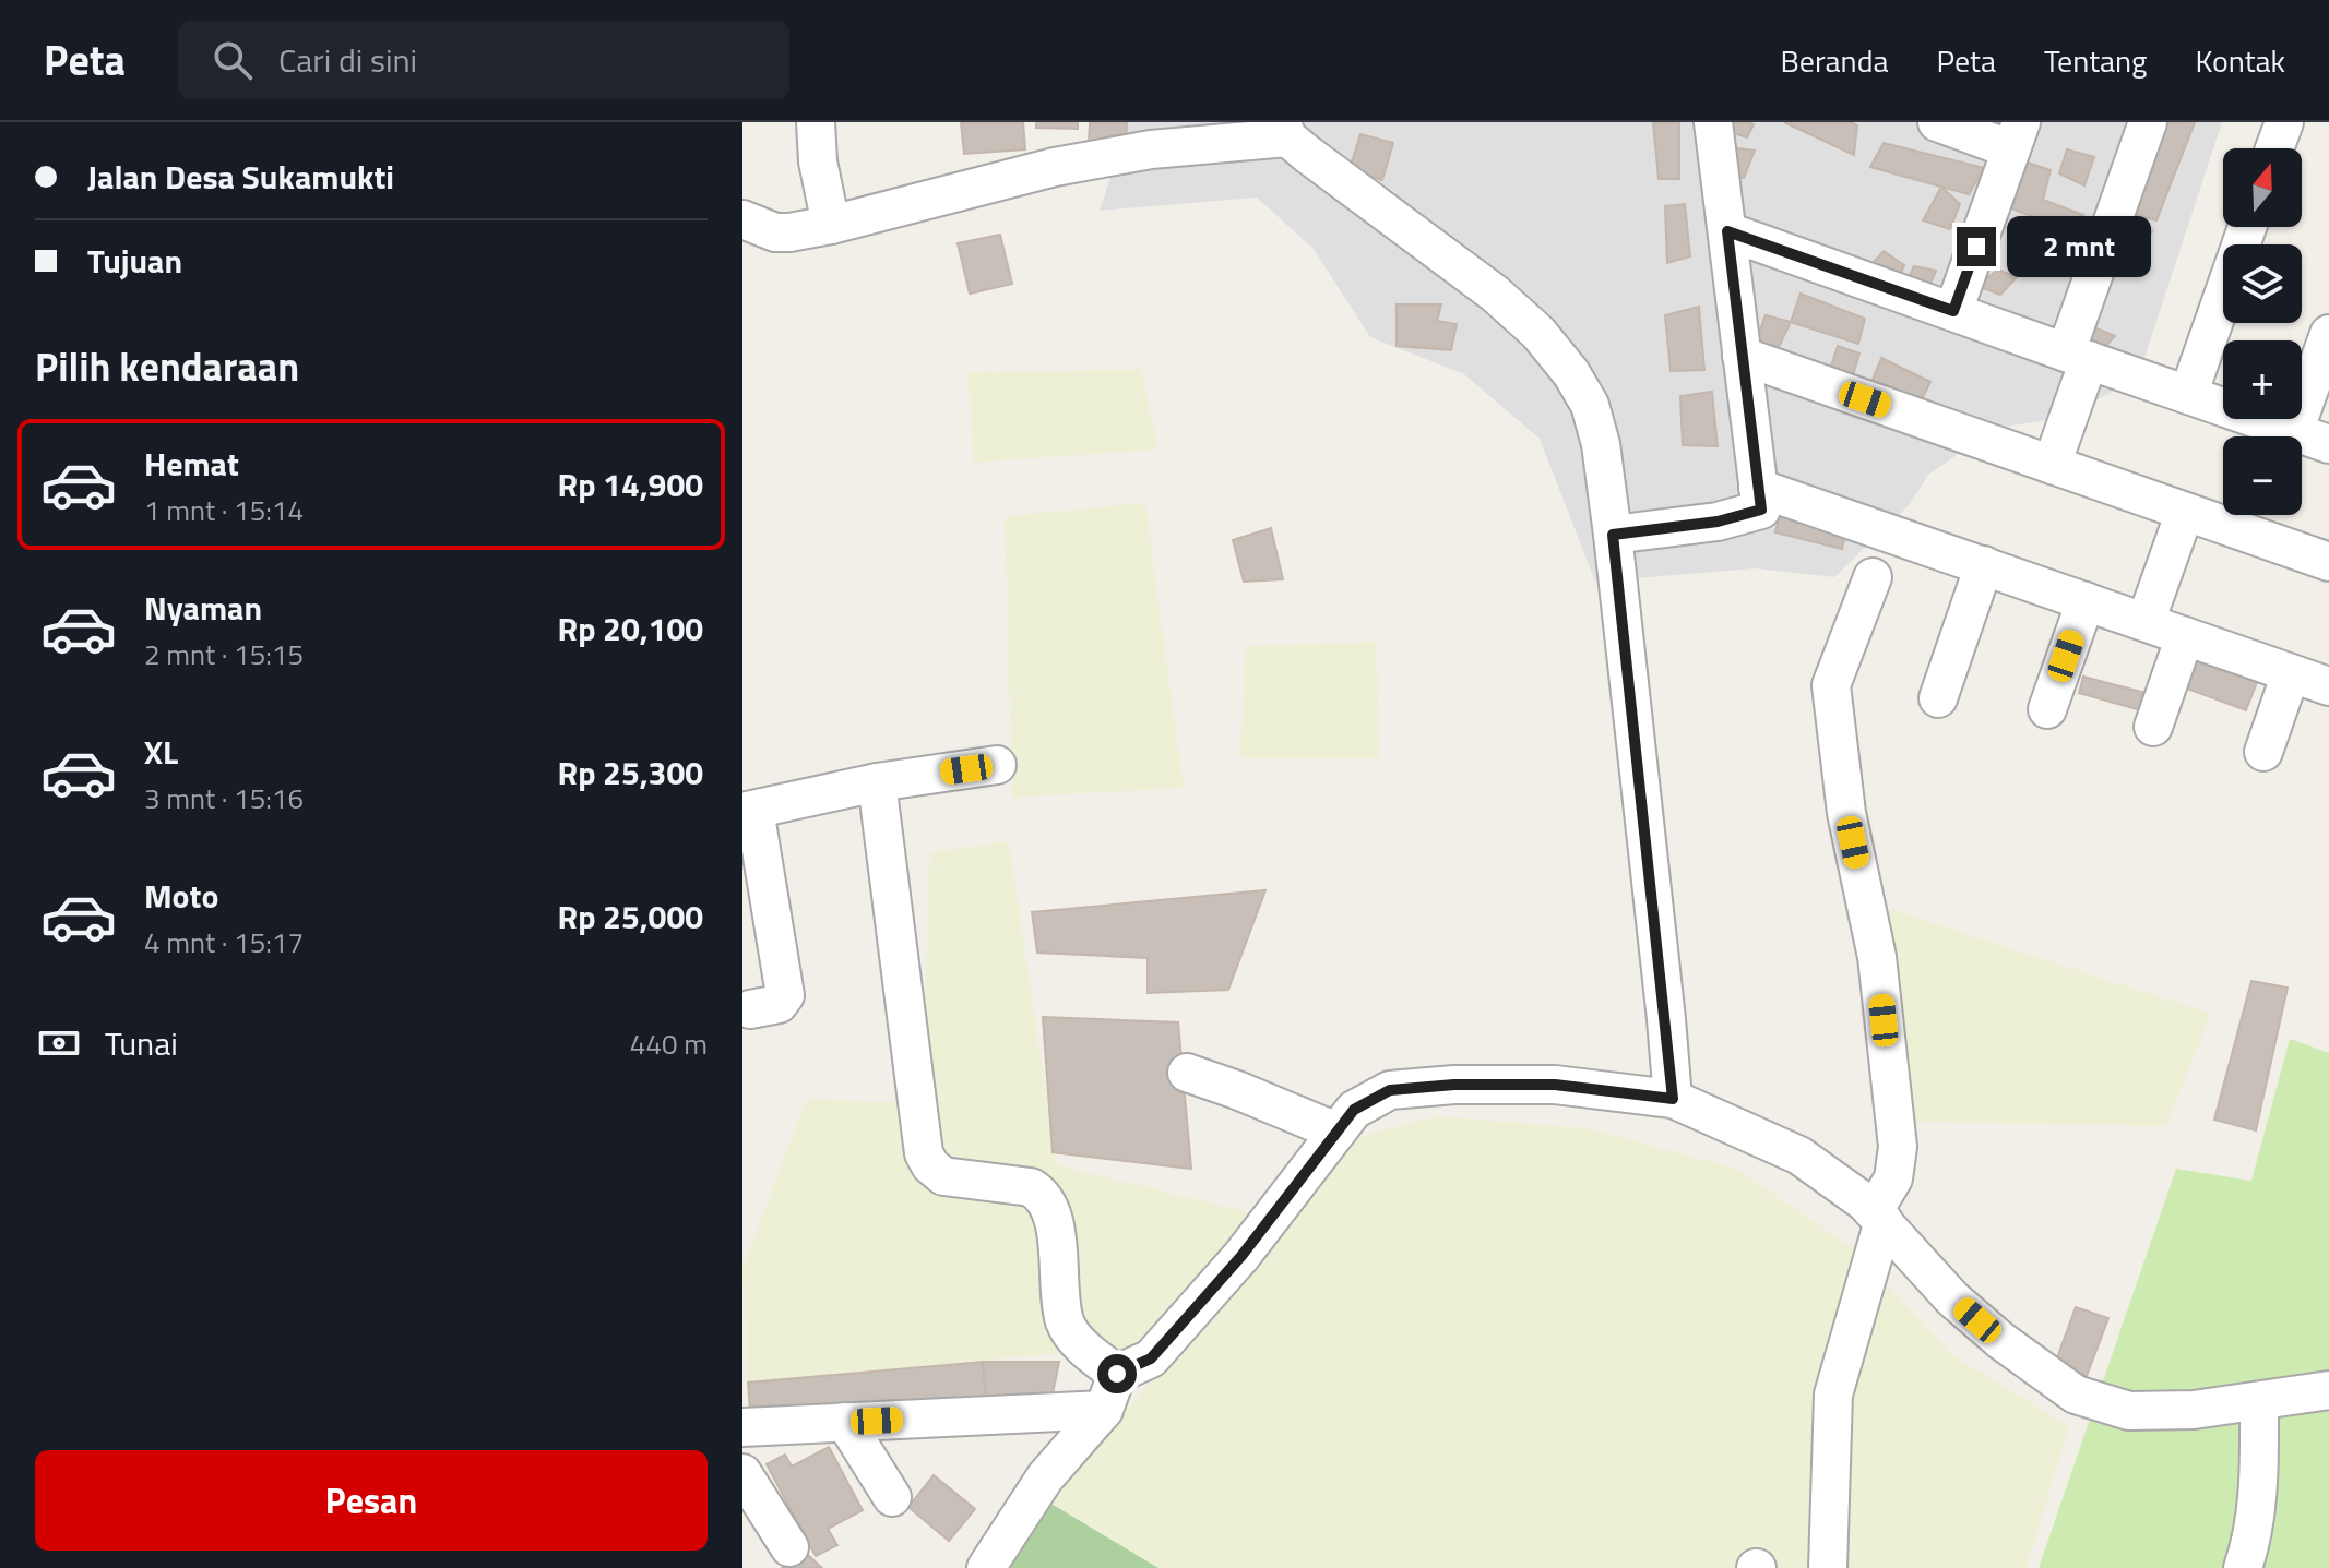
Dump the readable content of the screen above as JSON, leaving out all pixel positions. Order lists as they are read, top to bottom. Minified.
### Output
{"north":"top","page":{"header":"Peta","search":"Cari di sini","nav":["Beranda","Peta","Tentang","Kontak"],"banner":["Jalan Desa Sukamukti","Tujuan"],"map_buttons":["+","−"],"bubble":"2 mnt","heading":"Pilih kendaraan","list":[{"name":"Hemat","note":"1 mnt · 15:14","value":"Rp 14,900"},{"name":"Nyaman","note":"2 mnt · 15:15","value":"Rp 20,100"},{"name":"XL","note":"3 mnt · 15:16","value":"Rp 25,300"},{"name":"Moto","note":"4 mnt · 15:17","value":"Rp 25,000"}],"pay":["Tunai","440 m"],"buttons":"Pesan"}}
